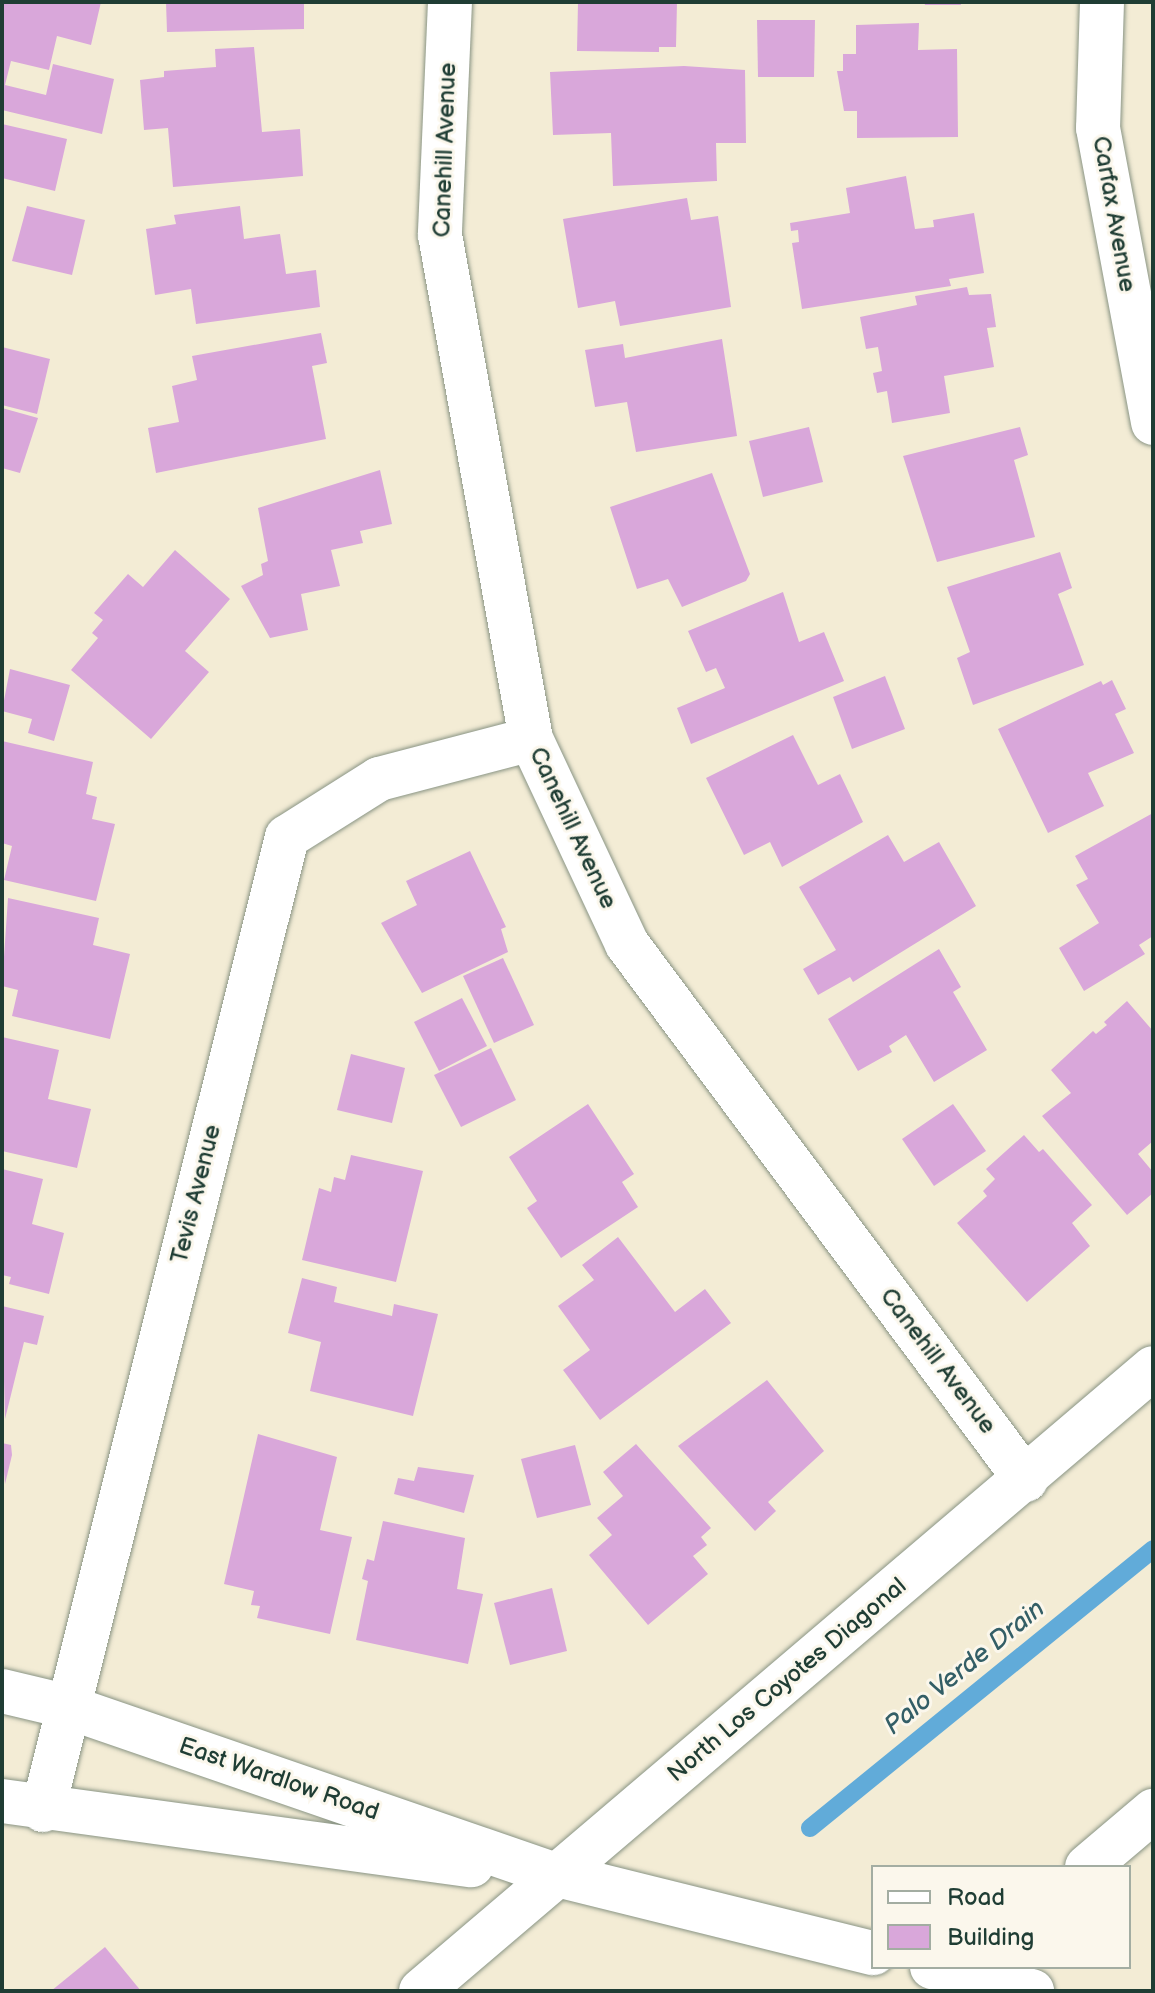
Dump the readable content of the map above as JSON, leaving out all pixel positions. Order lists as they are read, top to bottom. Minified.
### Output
{"streets":{"street":["Canehill Avenue","Carfax Avenue","Tevis Avenue","North Los Coyotes Diagonal","East Wardlow Road"]},"crossings":[["Canehill Avenue","Tevis Avenue"],["Canehill Avenue","North Los Coyotes Diagonal"],["Tevis Avenue","East Wardlow Road"],["North Los Coyotes Diagonal","East Wardlow Road"]],"water":["Palo Verde Drain"],"legend":["Road","Building"]}
